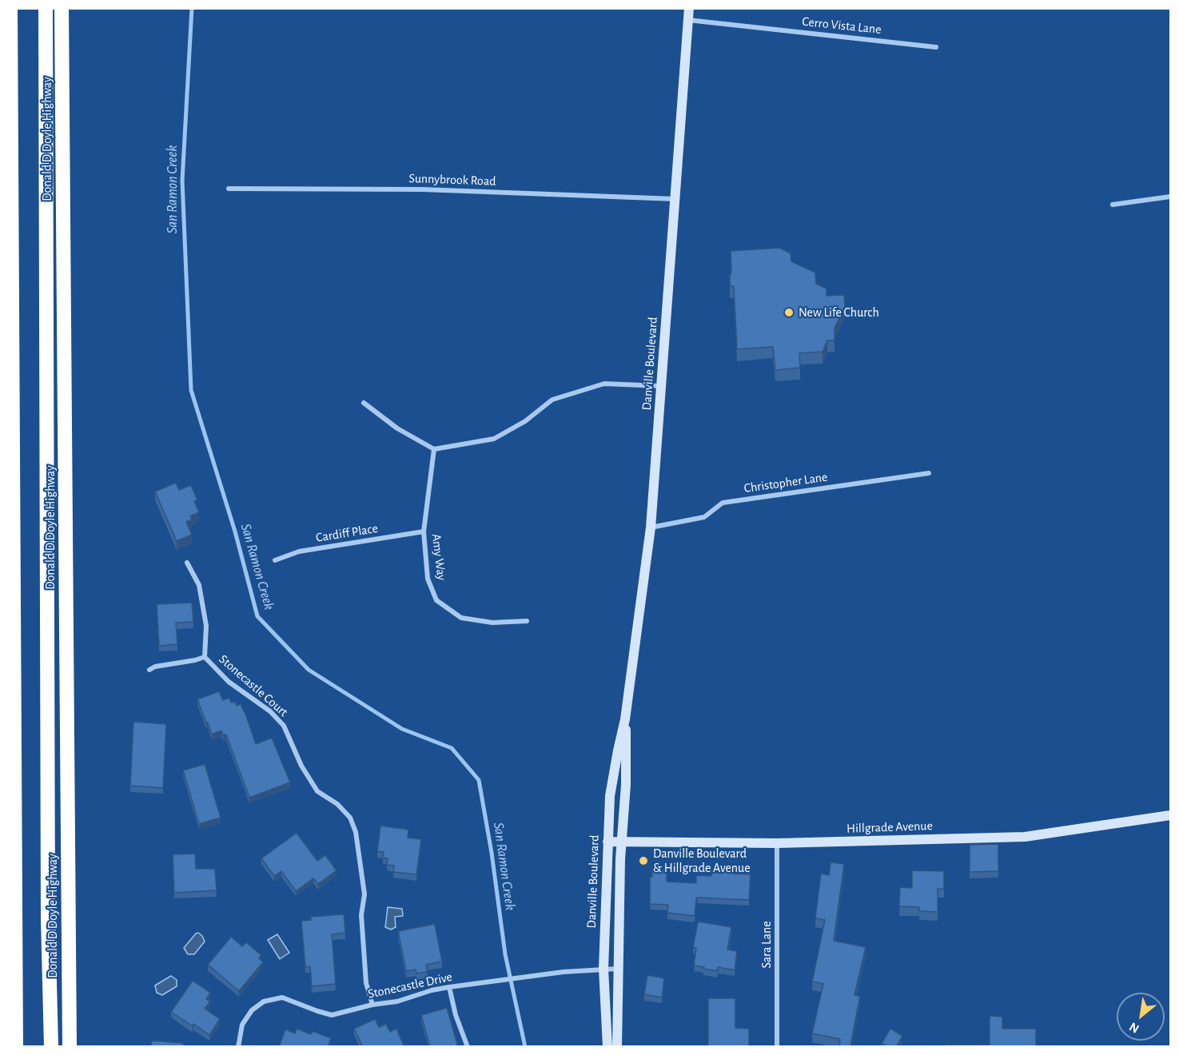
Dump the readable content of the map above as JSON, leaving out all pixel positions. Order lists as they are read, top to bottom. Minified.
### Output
{"streets":{"highway":["Donald D Doyle Highway"],"main road":["Danville Boulevard","Hillgrade Avenue"],"street":["Cerro Vista Lane","Sunnybrook Road","Christopher Lane","Cardiff Place","Amy Way","Stonecastle Court","Sara Lane","Stonecastle Drive"]},"crossings":[["Cerro Vista Lane","Danville Boulevard"],["Sunnybrook Road","Danville Boulevard"],["Danville Boulevard","Christopher Lane"],["Danville Boulevard","Hillgrade Avenue"],["Danville Boulevard","Stonecastle Drive"],["Cardiff Place","Amy Way"],["Stonecastle Court","Stonecastle Drive"],["Hillgrade Avenue","Sara Lane"]],"water":["San Ramon Creek"],"places":["New Life Church","Danville Boulevard & Hillgrade Avenue"],"north":"bottom left"}
